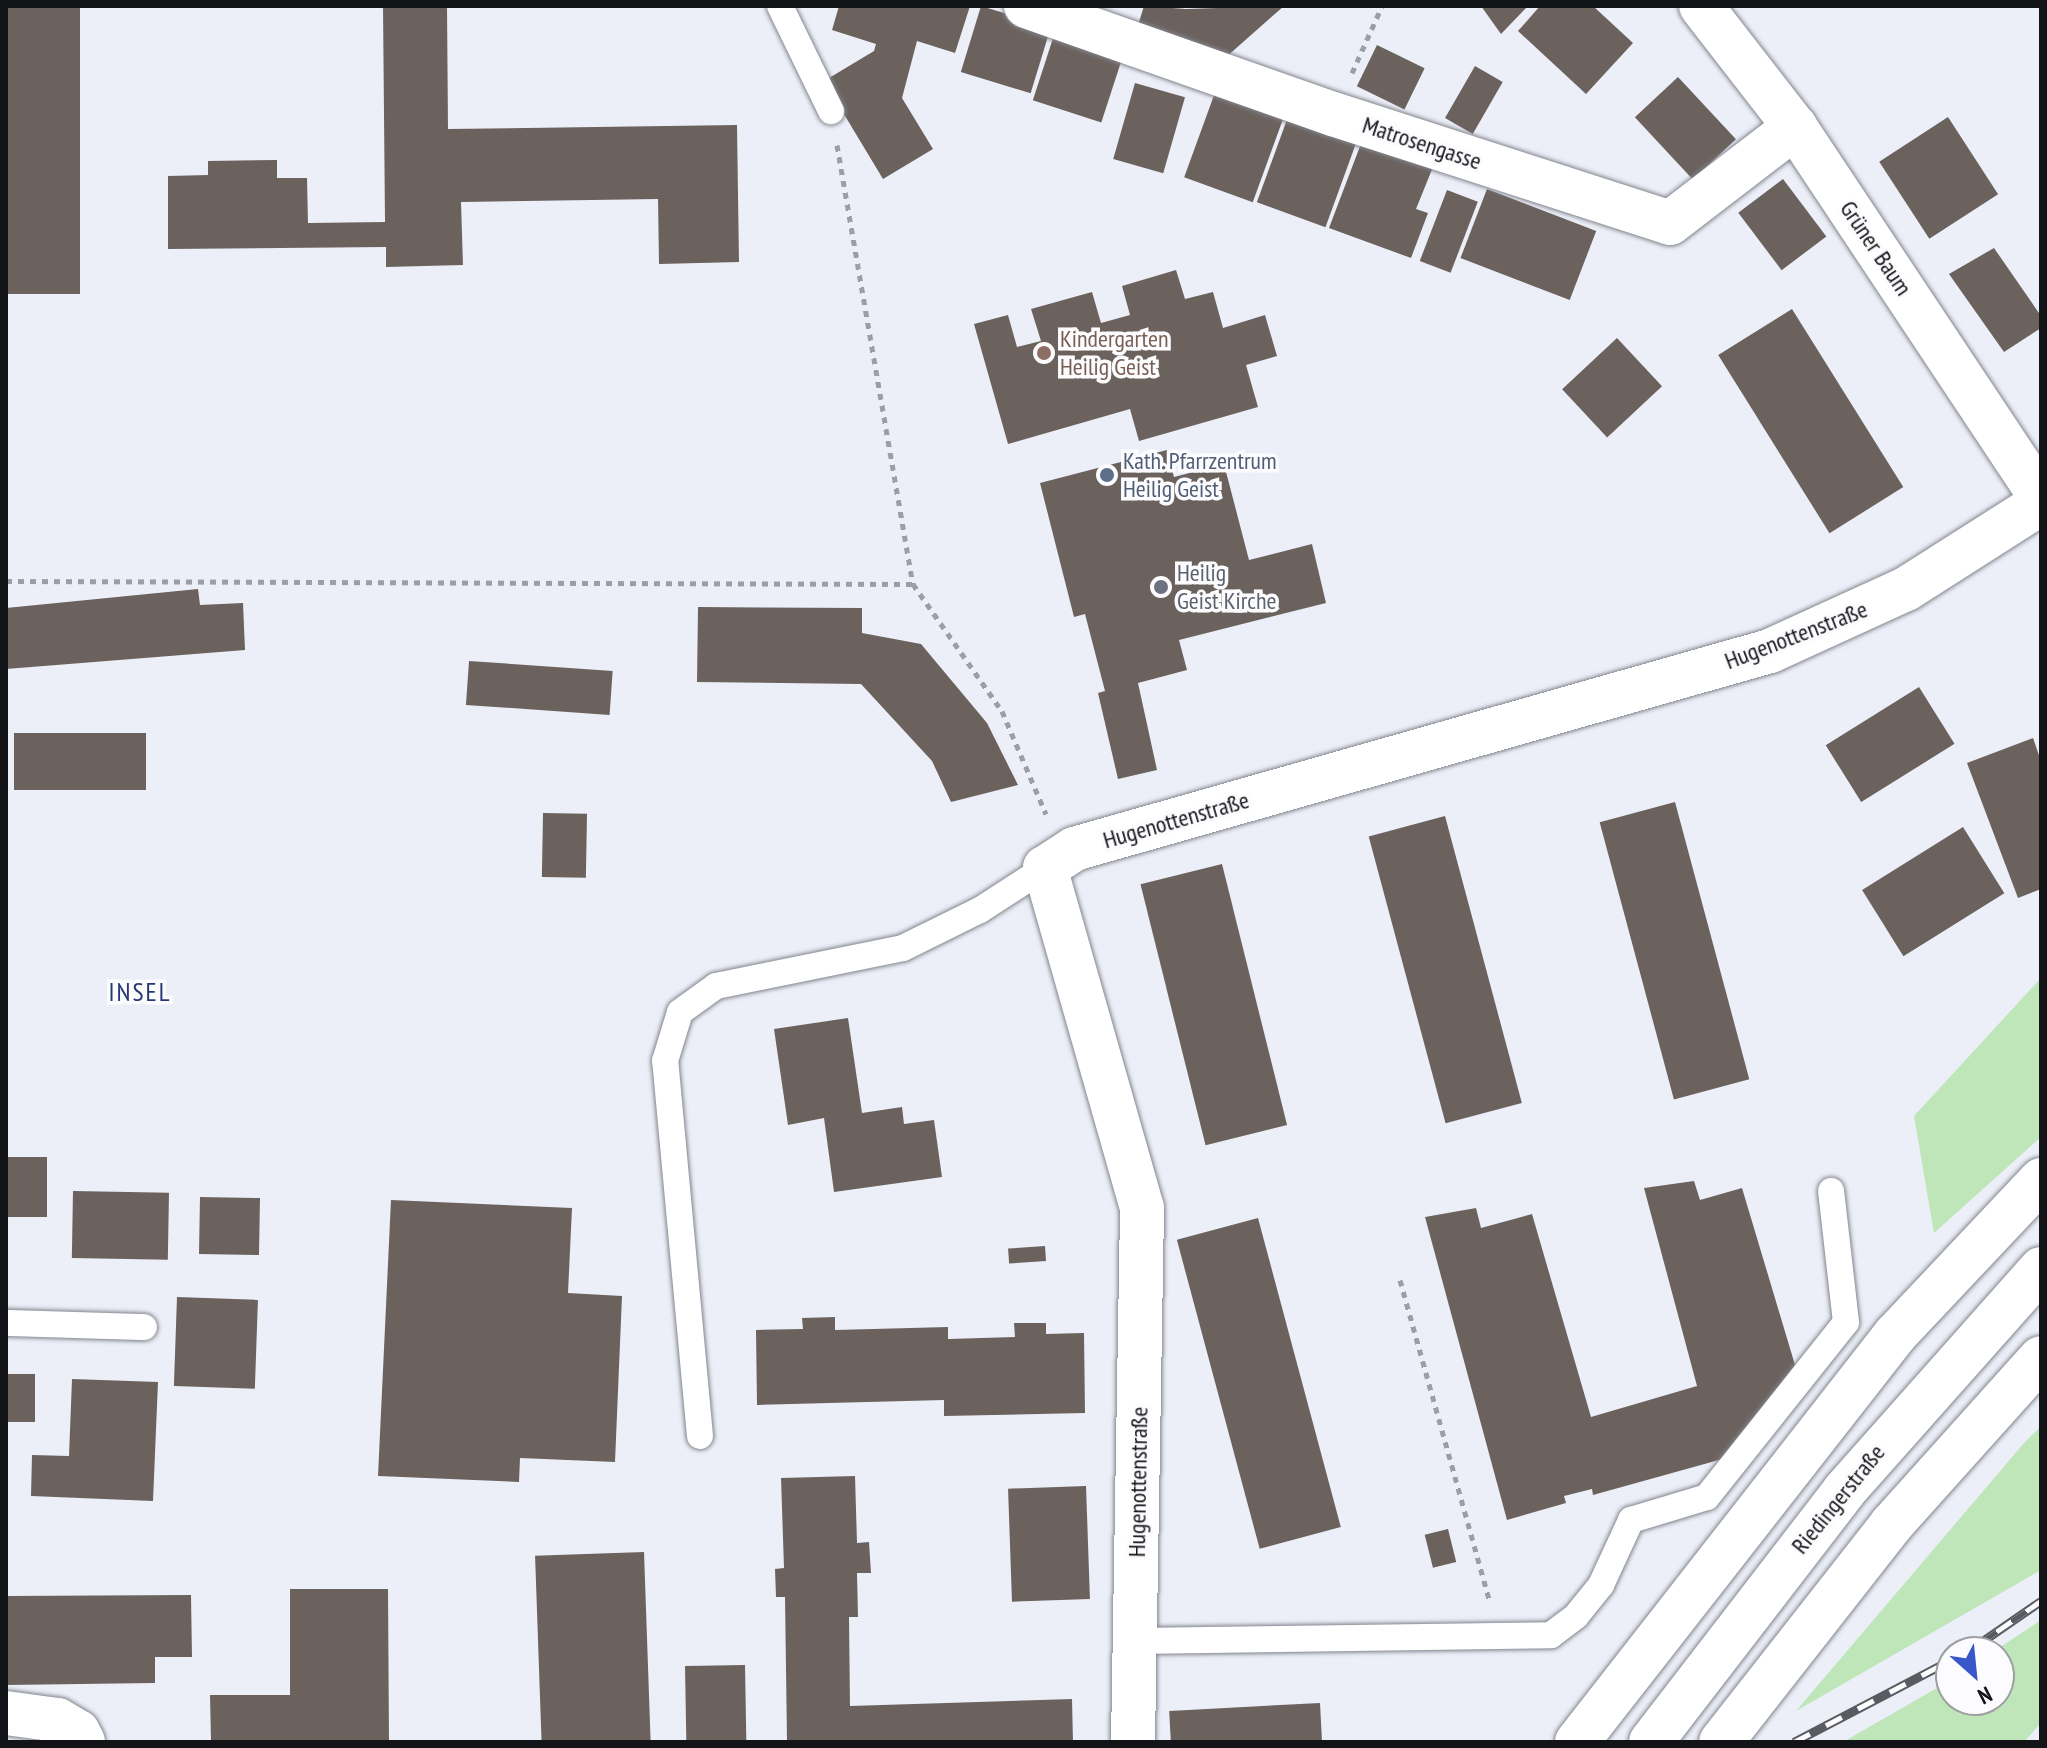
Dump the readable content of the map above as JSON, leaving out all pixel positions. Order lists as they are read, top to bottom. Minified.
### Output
{"streets":{"street":["Matrosengasse","Grüner Baum","Hugenottenstraße","Riedingerstraße"]},"crossings":[["Matrosengasse","Grüner Baum"]],"districts":["INSEL"],"places":["Kindergarten Heilig Geist","Kath. Pfarrzentrum Heilig Geist","Heilig Geist Kirche"],"north":"bottom right"}
